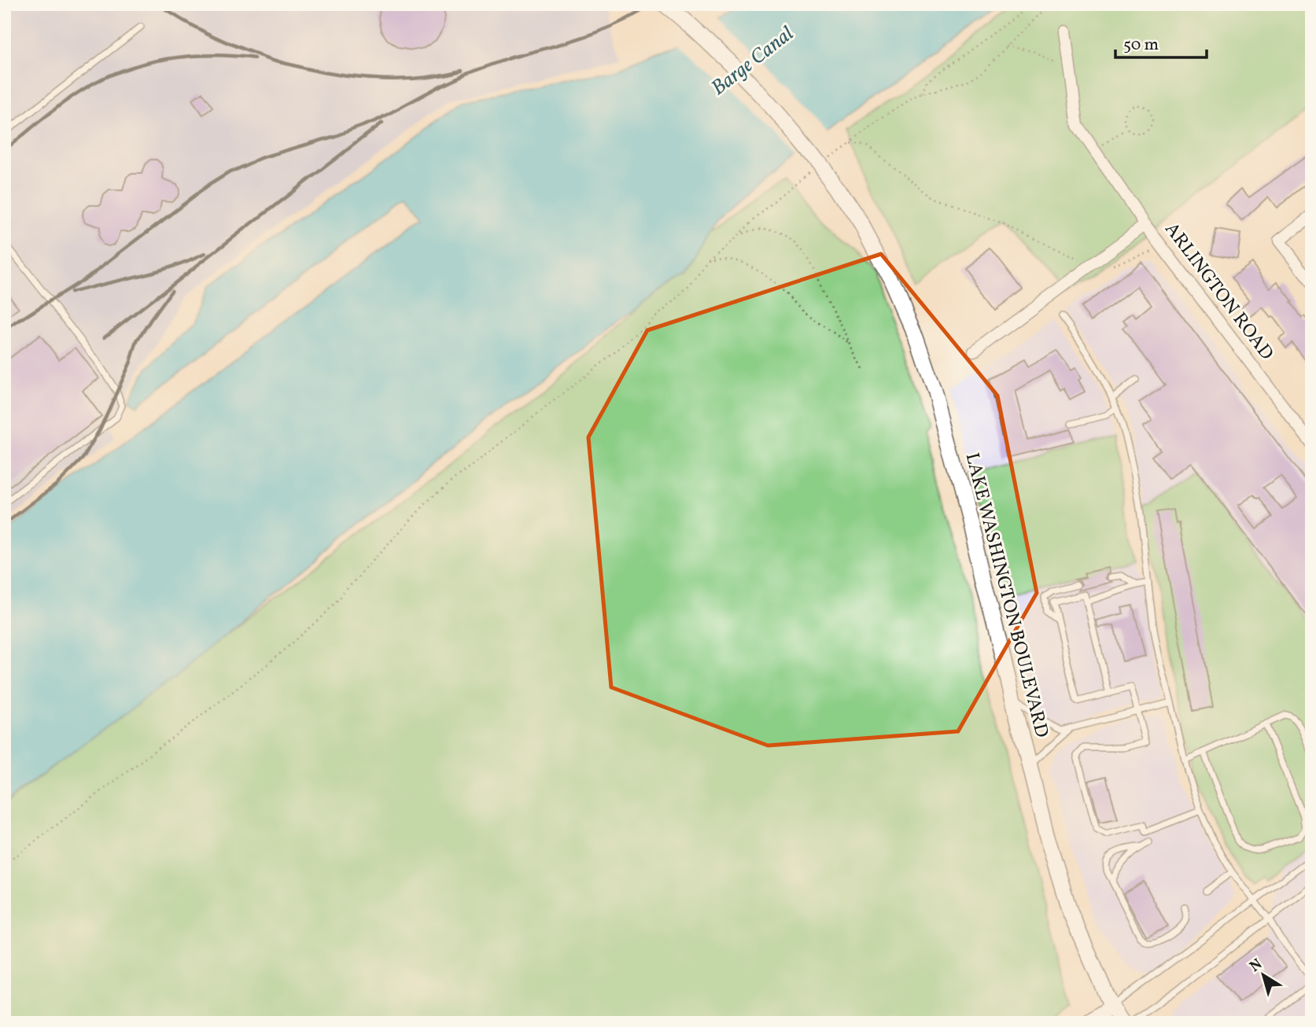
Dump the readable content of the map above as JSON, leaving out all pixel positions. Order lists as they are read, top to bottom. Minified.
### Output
{"streets":{"main road":["LAKE WASHINGTON BOULEVARD"],"street":["ARLINGTON ROAD"]},"water":["Barge Canal"],"scale_bar":"50 m","north":"top left"}
